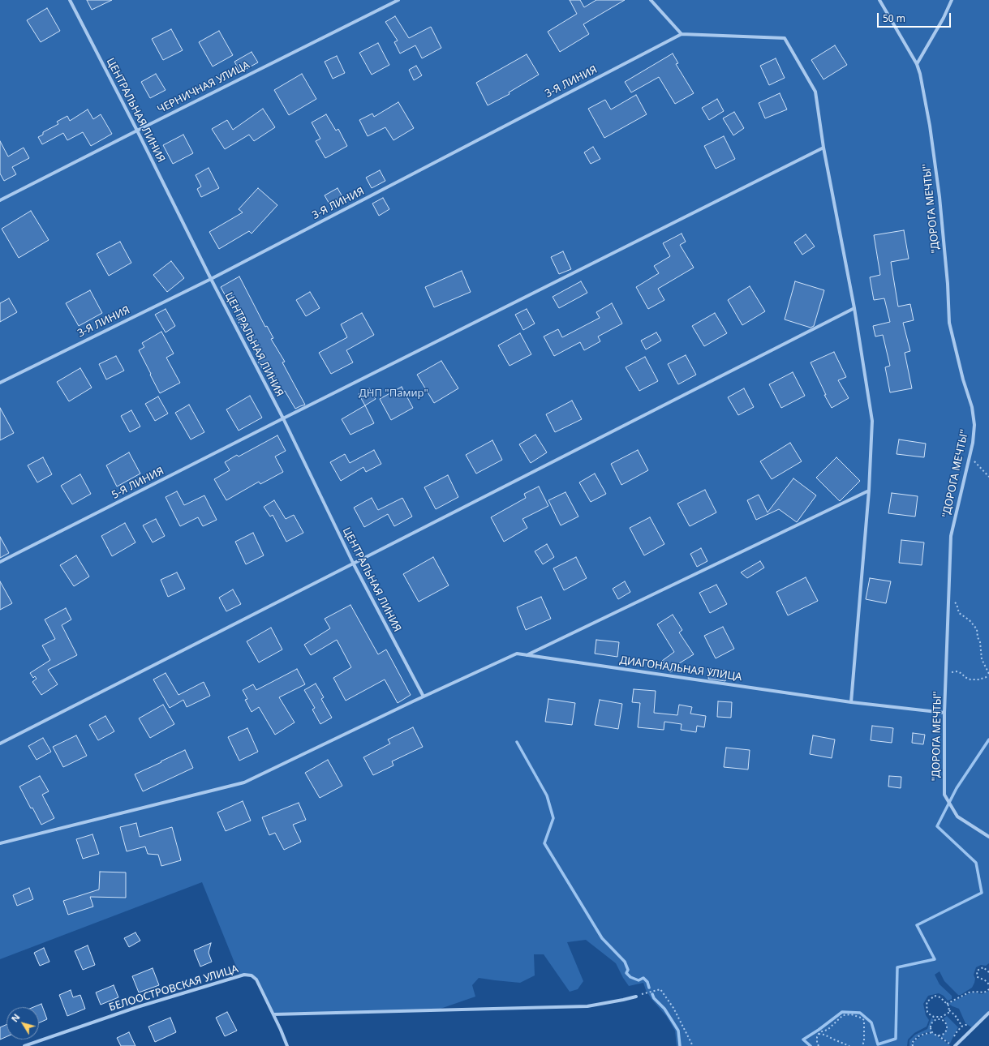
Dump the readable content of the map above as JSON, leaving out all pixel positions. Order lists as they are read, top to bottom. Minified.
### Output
{"streets":{"street":["3-Я ЛИНИЯ","ЧЕРНИЧНАЯ УЛИЦА","ЦЕНТРАЛЬНАЯ ЛИНИЯ","\"ДОРОГА МЕЧТЫ''","5-Я ЛИНИЯ","ДИАГОНАЛЬНАЯ УЛИЦА","БЕЛООСТРОВСКАЯ УЛИЦА"]},"crossings":[["3-Я ЛИНИЯ","ЦЕНТРАЛЬНАЯ ЛИНИЯ"],["ЧЕРНИЧНАЯ УЛИЦА","ЦЕНТРАЛЬНАЯ ЛИНИЯ"],["ЦЕНТРАЛЬНАЯ ЛИНИЯ","5-Я ЛИНИЯ"],["ЦЕНТРАЛЬНАЯ ЛИНИЯ","ДИАГОНАЛЬНАЯ УЛИЦА"],["\"ДОРОГА МЕЧТЫ''","ДИАГОНАЛЬНАЯ УЛИЦА"]],"parks":["ДНП \"Памир\""],"scale_bar":"50 m","north":"top left"}
